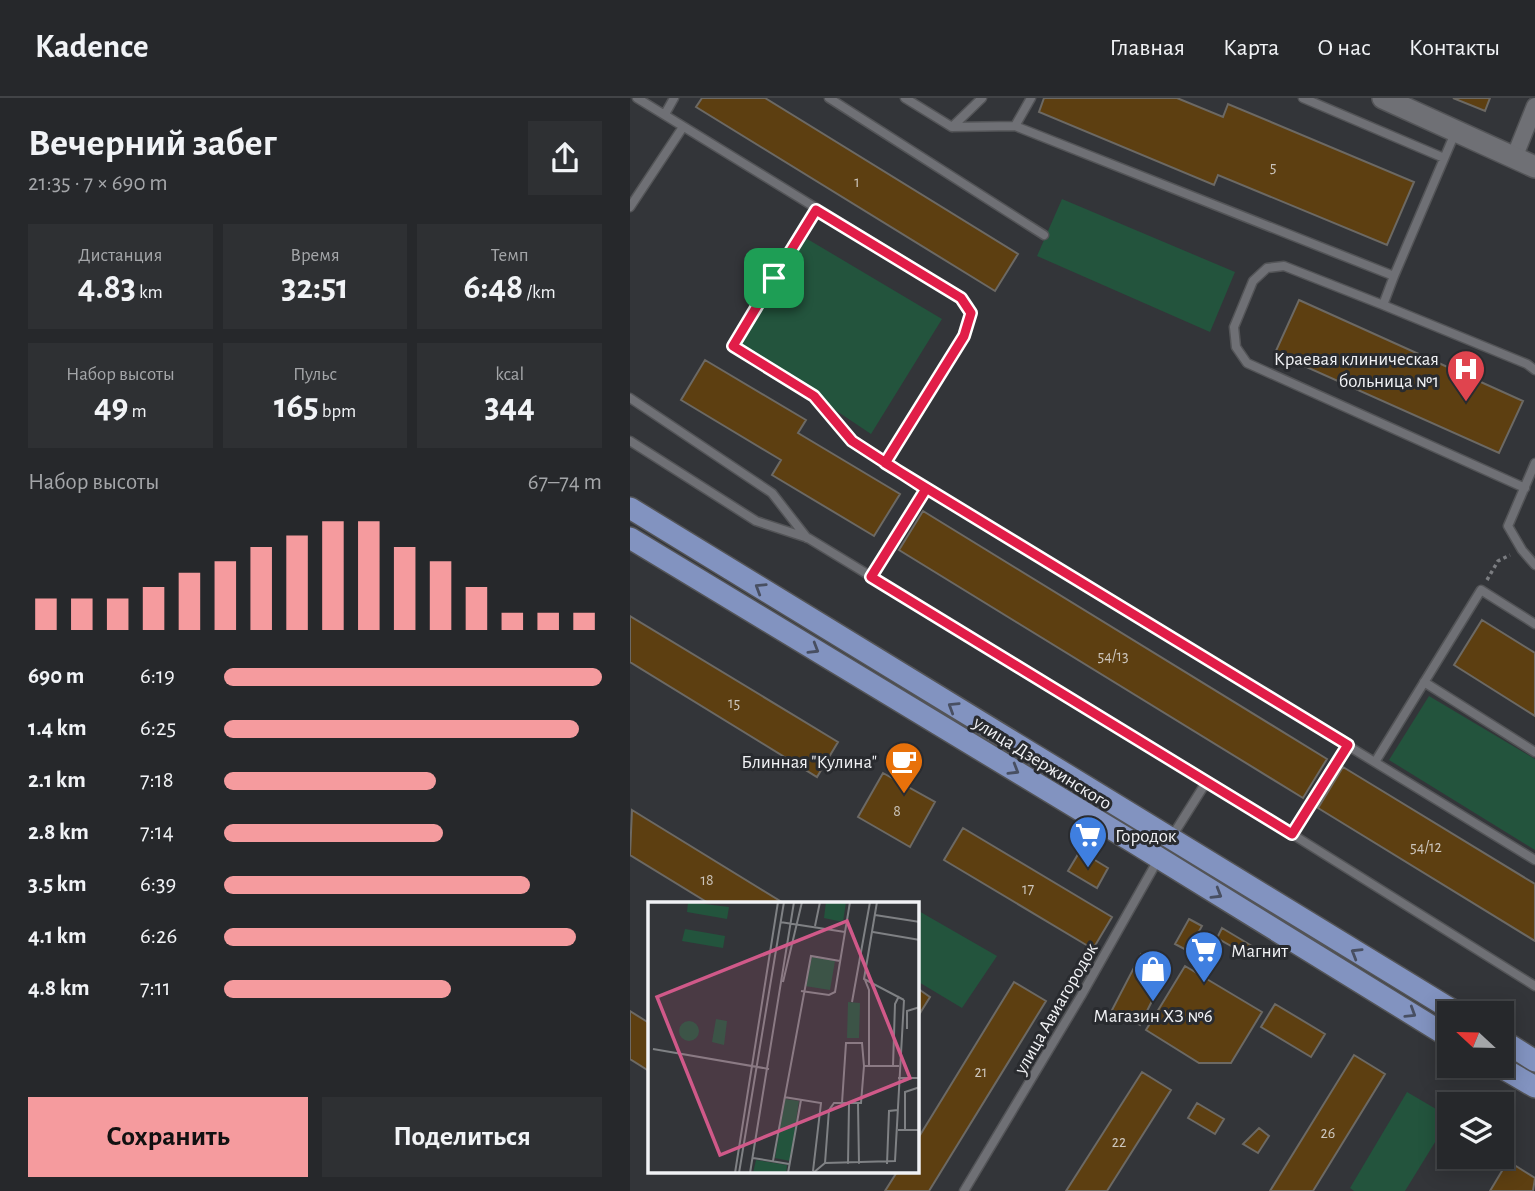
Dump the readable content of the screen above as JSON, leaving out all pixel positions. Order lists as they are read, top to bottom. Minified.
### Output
{"streets":{"main road":["улица Дзержинского"],"lane":["улица Авиагородок"]},"crossings":[["улица Дзержинского","улица Авиагородок"]],"places":{"hospital":["Краевая клиническая больница №1"],"cafe":["Блинная \"Кулина\""],"supermarket":["Городок","Магнит"],"shop":["Магазин ХЗ №6"]},"house_numbers":["5","1","54/13","15","8","54/12","18","17","21","26","22"],"north":"left","page":{"header":"Kadence","nav":["Главная","Карта","О нас","Контакты"],"heading":["Вечерний забег","21:35 · 7 × 690 m"],"stats":[["Дистанция","4.83 km"],["Время","32:51"],["Темп","6:48 /km"],["Набор высоты","49 m"],["Пульс","165 bpm"],["kcal","344"]],"chart":["Набор высоты","67–74 m"],"list":[{"name":"690 m","note":"6:19"},{"name":"1.4 km","note":"6:25"},{"name":"2.1 km","note":"7:18"},{"name":"2.8 km","note":"7:14"},{"name":"3.5 km","note":"6:39"},{"name":"4.1 km","note":"6:26"},{"name":"4.8 km","note":"7:11"}],"buttons":["Сохранить","Поделиться"]}}
